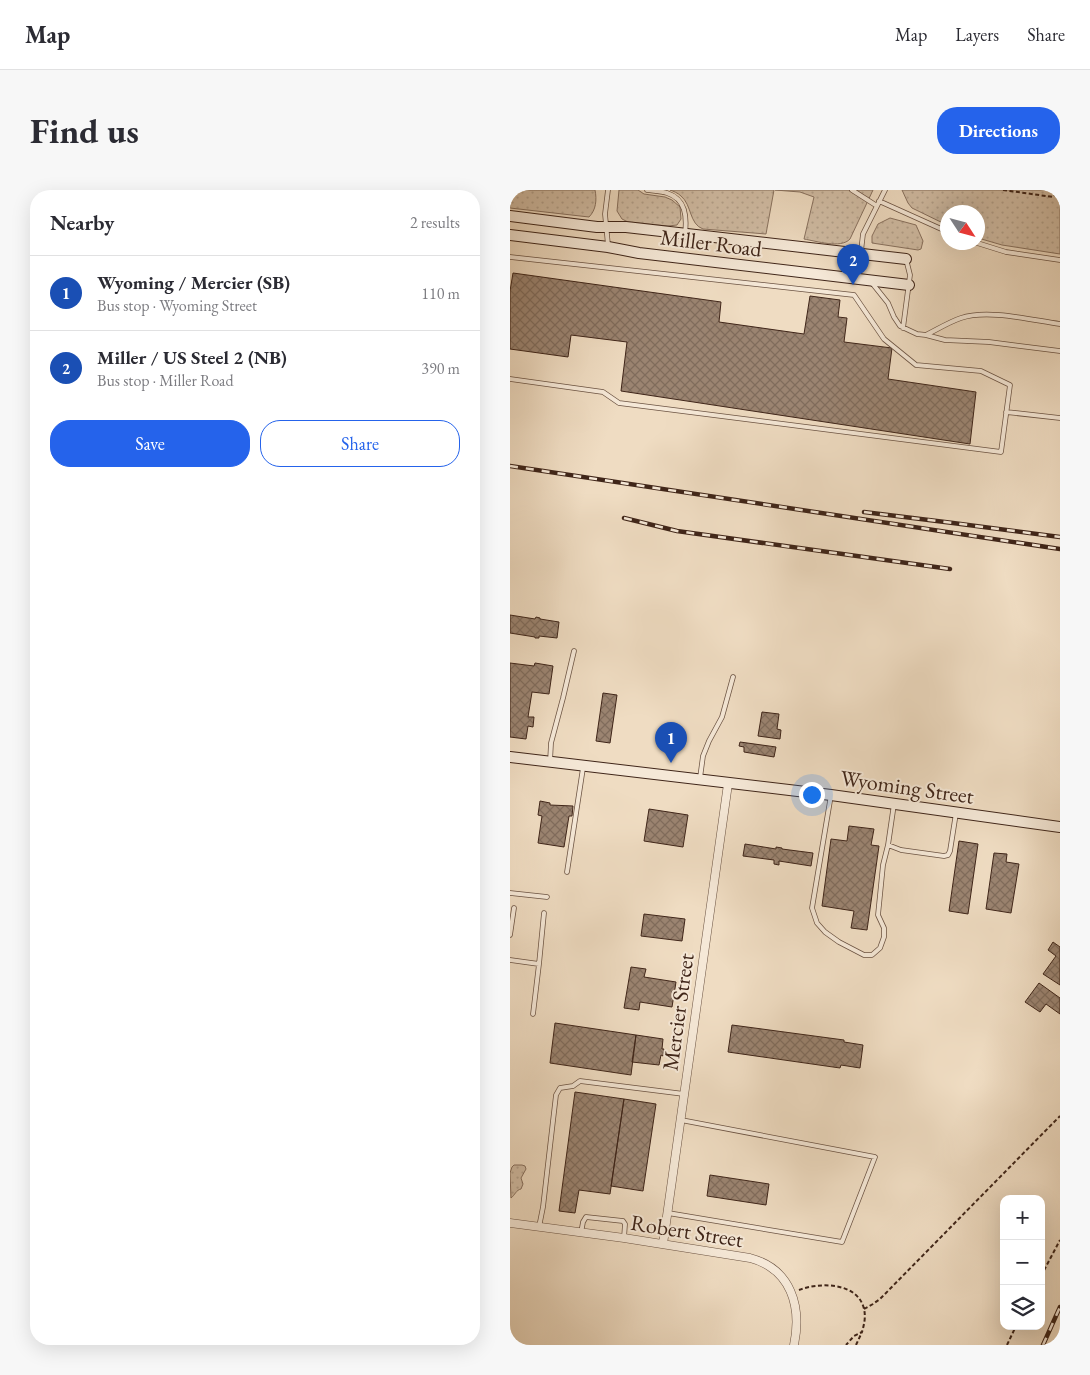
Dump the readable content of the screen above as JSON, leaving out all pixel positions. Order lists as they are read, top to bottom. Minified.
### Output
{"streets":{"main road":["Miller Road","Wyoming Street"],"street":["Mercier Street","Robert Street"]},"crossings":[["Wyoming Street","Mercier Street"],["Mercier Street","Robert Street"]],"north":"bottom right","page":{"header":"Map","nav":["Map","Layers","Share"],"buttons":["Directions",["Save","Share"]],"title":"Find us","heading":["Nearby","2 results"],"pins":["2","1"],"list":[{"mark":"1","name":"Wyoming / Mercier (SB)","note":"Bus stop · Wyoming Street","value":"110 m"},{"mark":"2","name":"Miller / US Steel 2 (NB)","note":"Bus stop · Miller Road","value":"390 m"}],"map_buttons":["+","−"]}}
